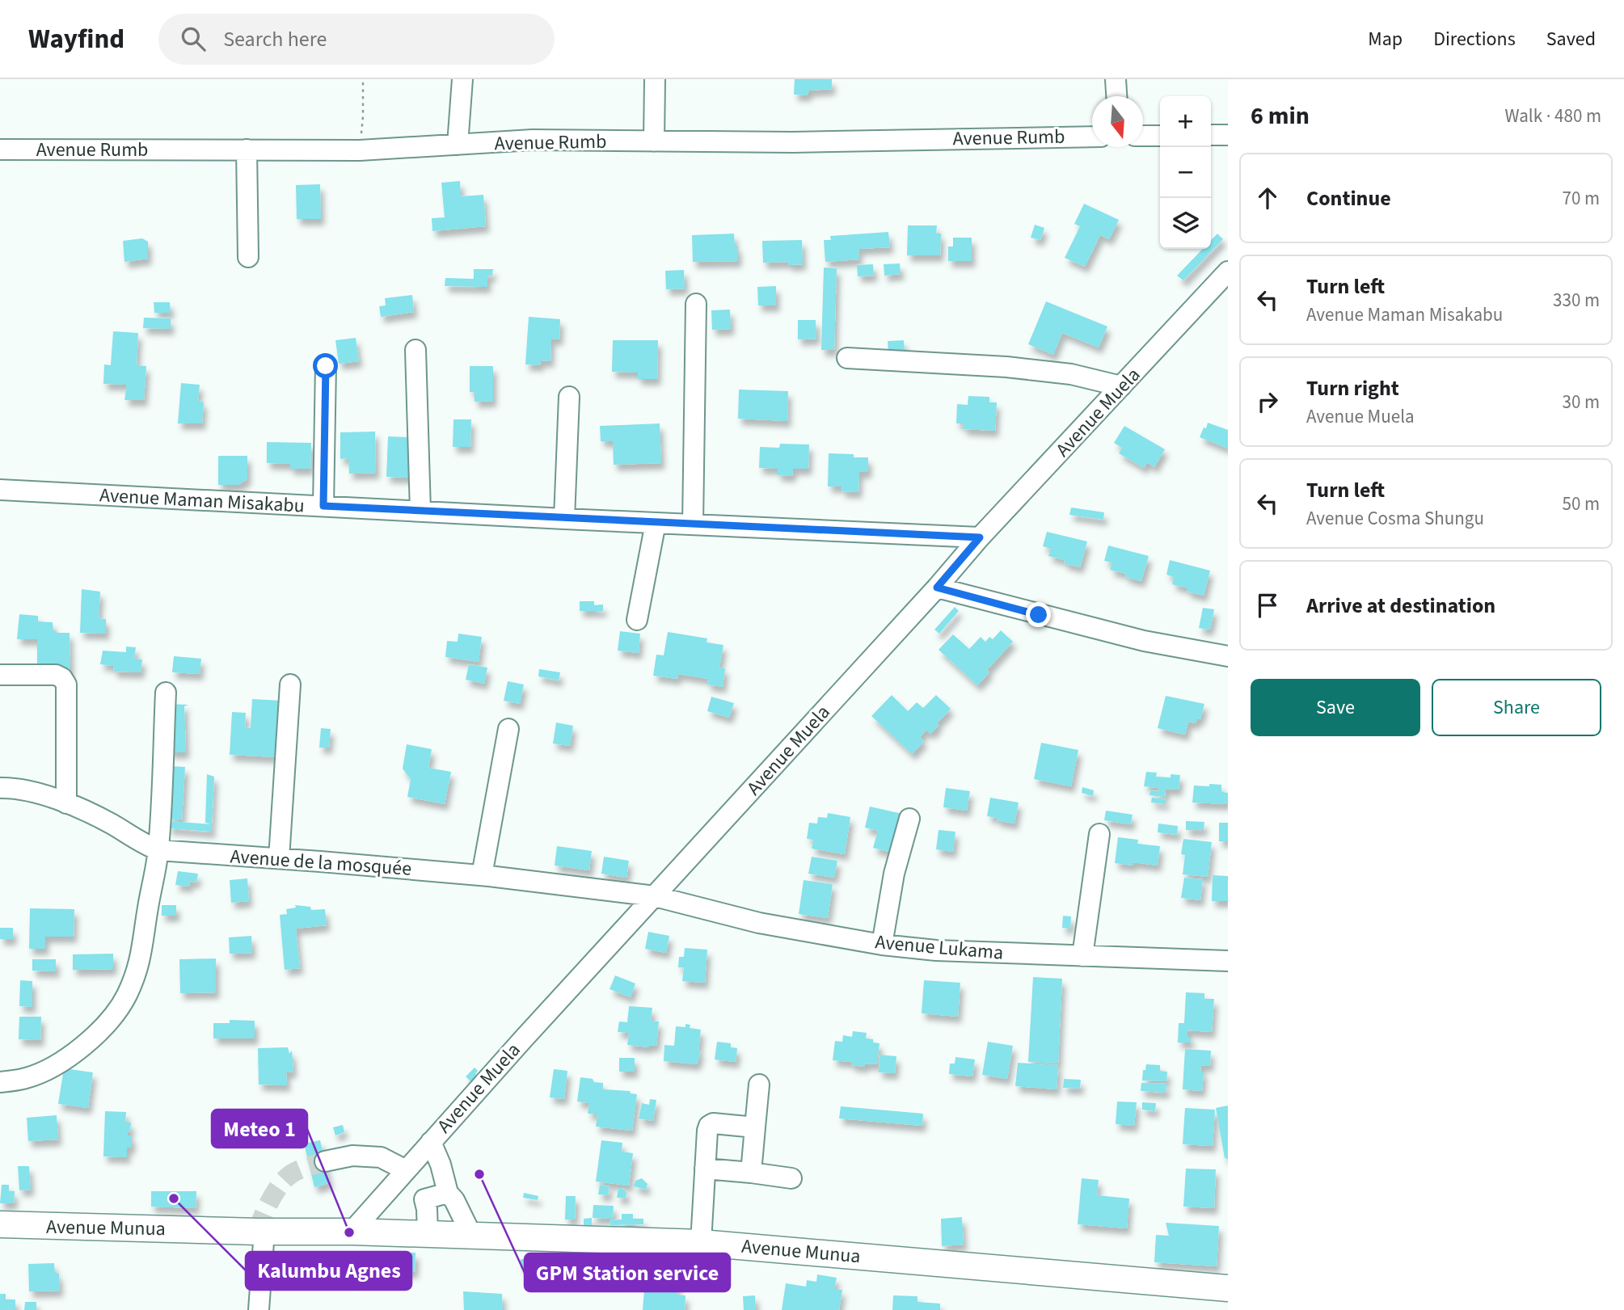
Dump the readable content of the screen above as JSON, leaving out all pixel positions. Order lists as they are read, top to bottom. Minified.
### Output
{"streets":{"main road":["Avenue Munua"],"street":["Avenue Rumb","Avenue Muela","Avenue Maman Misakabu","Avenue de la mosquée","Avenue Lukama"]},"crossings":[["Avenue Muela","Avenue Maman Misakabu"],["Avenue Muela","Avenue de la mosquée"],["Avenue Muela","Avenue Lukama"],["Avenue Muela","Avenue Munua"],["Avenue de la mosquée","Avenue Lukama"]],"places":["GPM Station service","Kalumbu Agnes","Meteo 1"],"north":"bottom","page":{"header":"Wayfind","search":"Search here","nav":["Map","Directions","Saved"],"heading":["6 min","Walk · 480 m"],"map_buttons":["+","−"],"list":[["Continue","70 m"],["Turn left","Avenue Maman Misakabu","330 m"],["Turn right","Avenue Muela","30 m"],["Turn left","Avenue Cosma Shungu","50 m"],"Arrive at destination"],"buttons":["Save","Share"]}}
